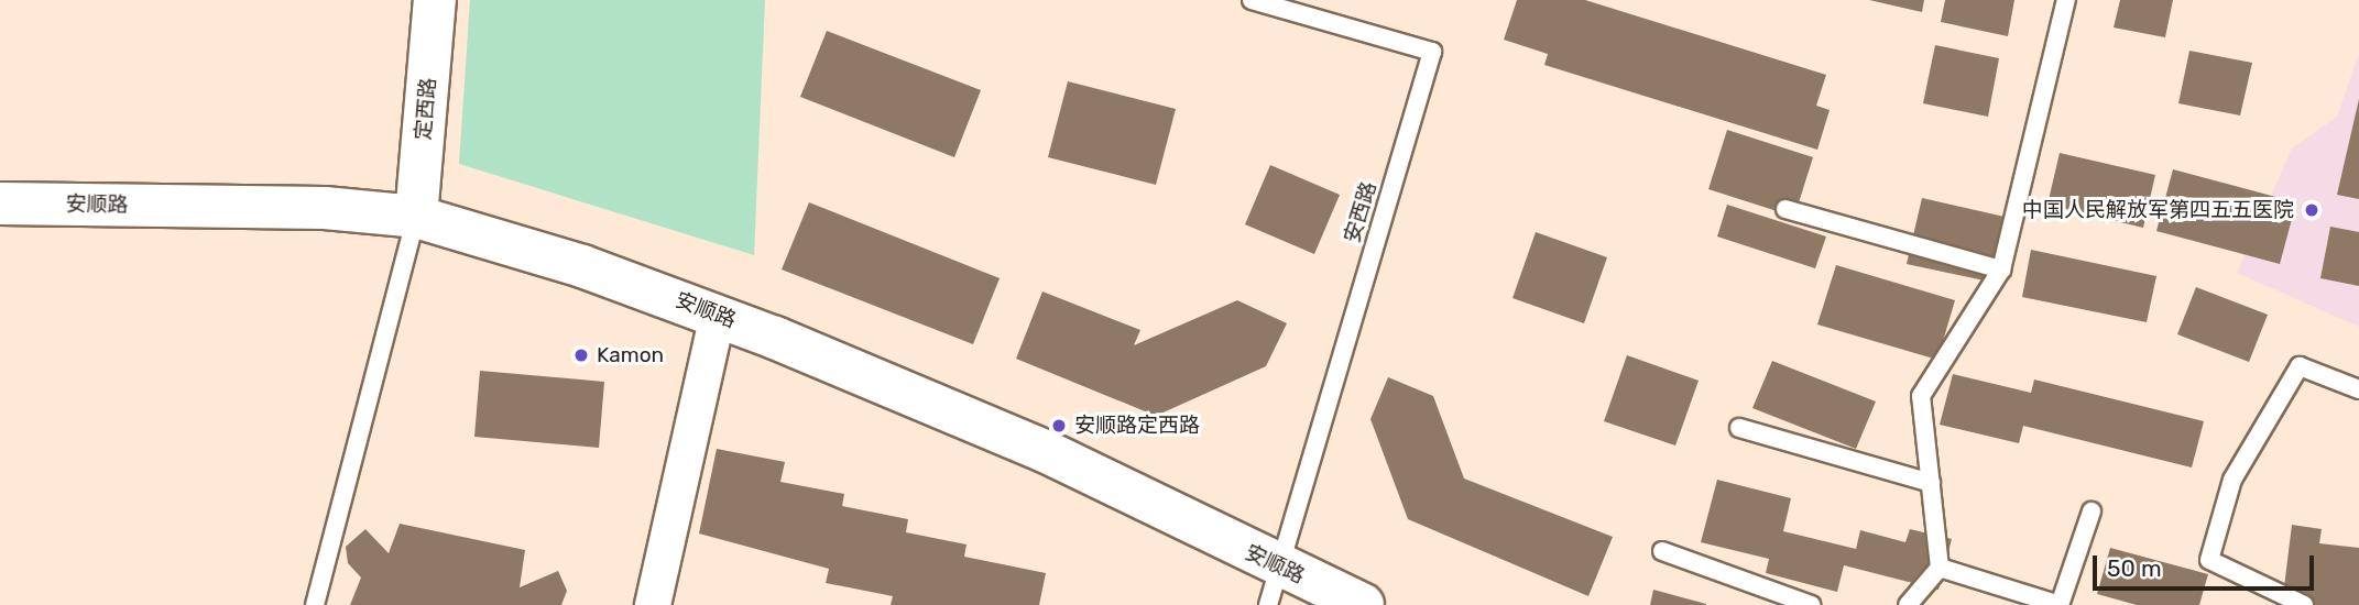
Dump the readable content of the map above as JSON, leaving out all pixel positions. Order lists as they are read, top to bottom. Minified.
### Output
{"streets":{"street":["定西路","安顺路"],"lane":["安西路"]},"crossings":[["定西路","安顺路"],["安顺路","安西路"]],"places":["中国人民解放军第四五五医院","Kamon","安顺路定西路"],"scale_bar":"50 m"}
